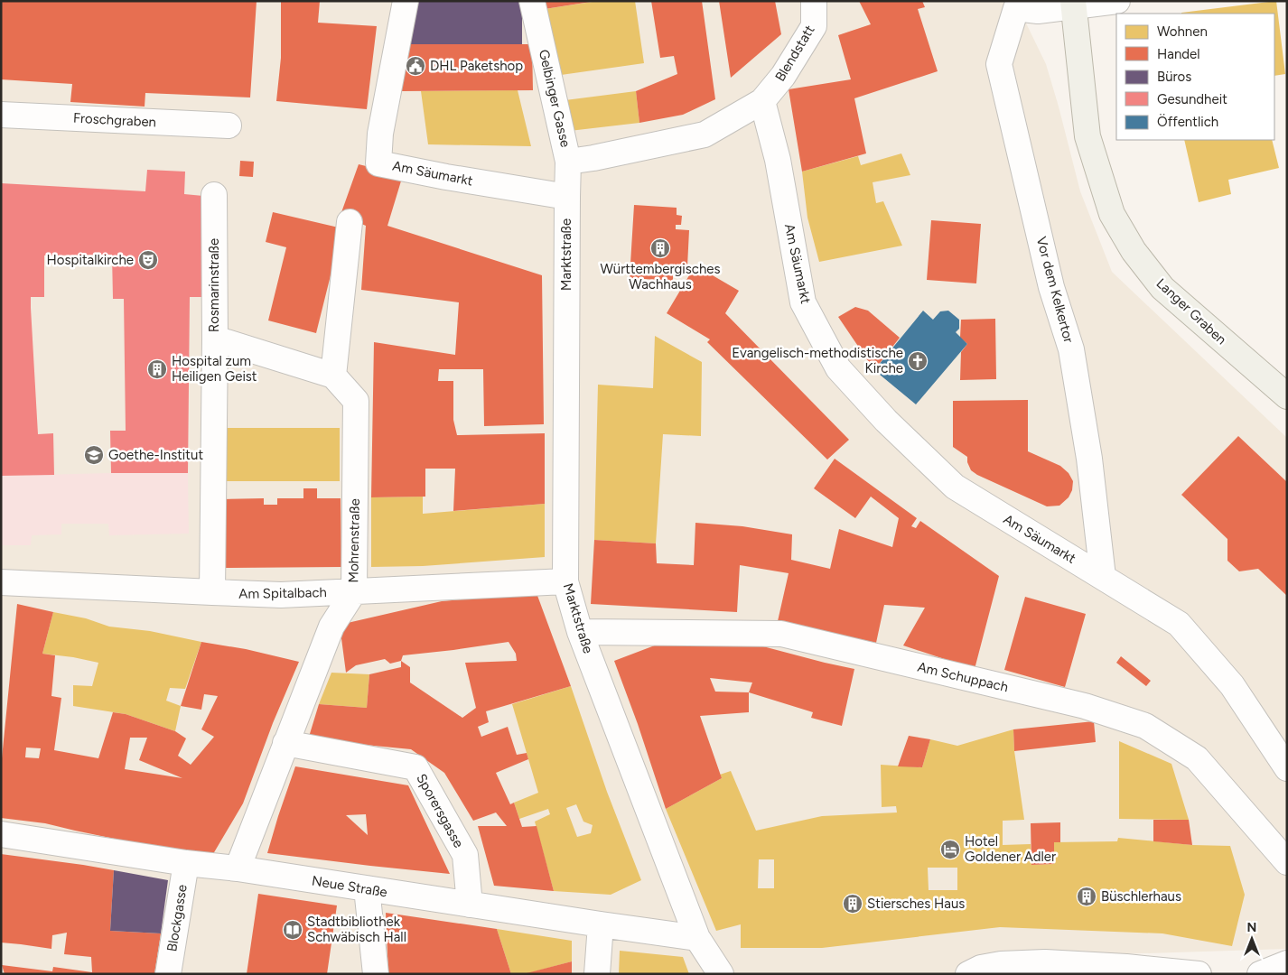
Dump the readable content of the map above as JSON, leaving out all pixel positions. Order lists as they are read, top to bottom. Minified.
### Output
{"streets":{"main road":["Langer Graben"],"street":["Blendstatt","Gelbinger Gasse","Froschgraben","Am Säumarkt","Marktstraße","Rosmarinstraße","Vor dem Kelkertor","Mohrenstraße","Am Spitalbach","Am Schuppach","Sporersgasse","Neue Straße","Blockgasse"]},"crossings":[["Blendstatt","Am Säumarkt"],["Gelbinger Gasse","Am Säumarkt"],["Gelbinger Gasse","Marktstraße"],["Am Säumarkt","Marktstraße"],["Am Säumarkt","Vor dem Kelkertor"],["Marktstraße","Am Spitalbach"],["Marktstraße","Am Schuppach"],["Marktstraße","Neue Straße"],["Rosmarinstraße","Am Spitalbach"],["Mohrenstraße","Am Spitalbach"],["Mohrenstraße","Sporersgasse"],["Mohrenstraße","Neue Straße"],["Sporersgasse","Neue Straße"],["Neue Straße","Blockgasse"]],"places":{"public building":["DHL Paketshop"],"building":["Württembergisches Wachhaus","Hospital zum Heiligen Geist","Büschlerhaus","Stiersches Haus"],"theatre":["Hospitalkirche"],"church":["Evangelisch-methodistische Kirche"],"school or university":["Goethe-Institut"],"hotel":["Hotel Goldener Adler"],"library":["Stadtbibliothek Schwäbisch Hall"]},"legend":["Wohnen","Handel","Büros","Gesundheit","Öffentlich"],"north":"top"}
